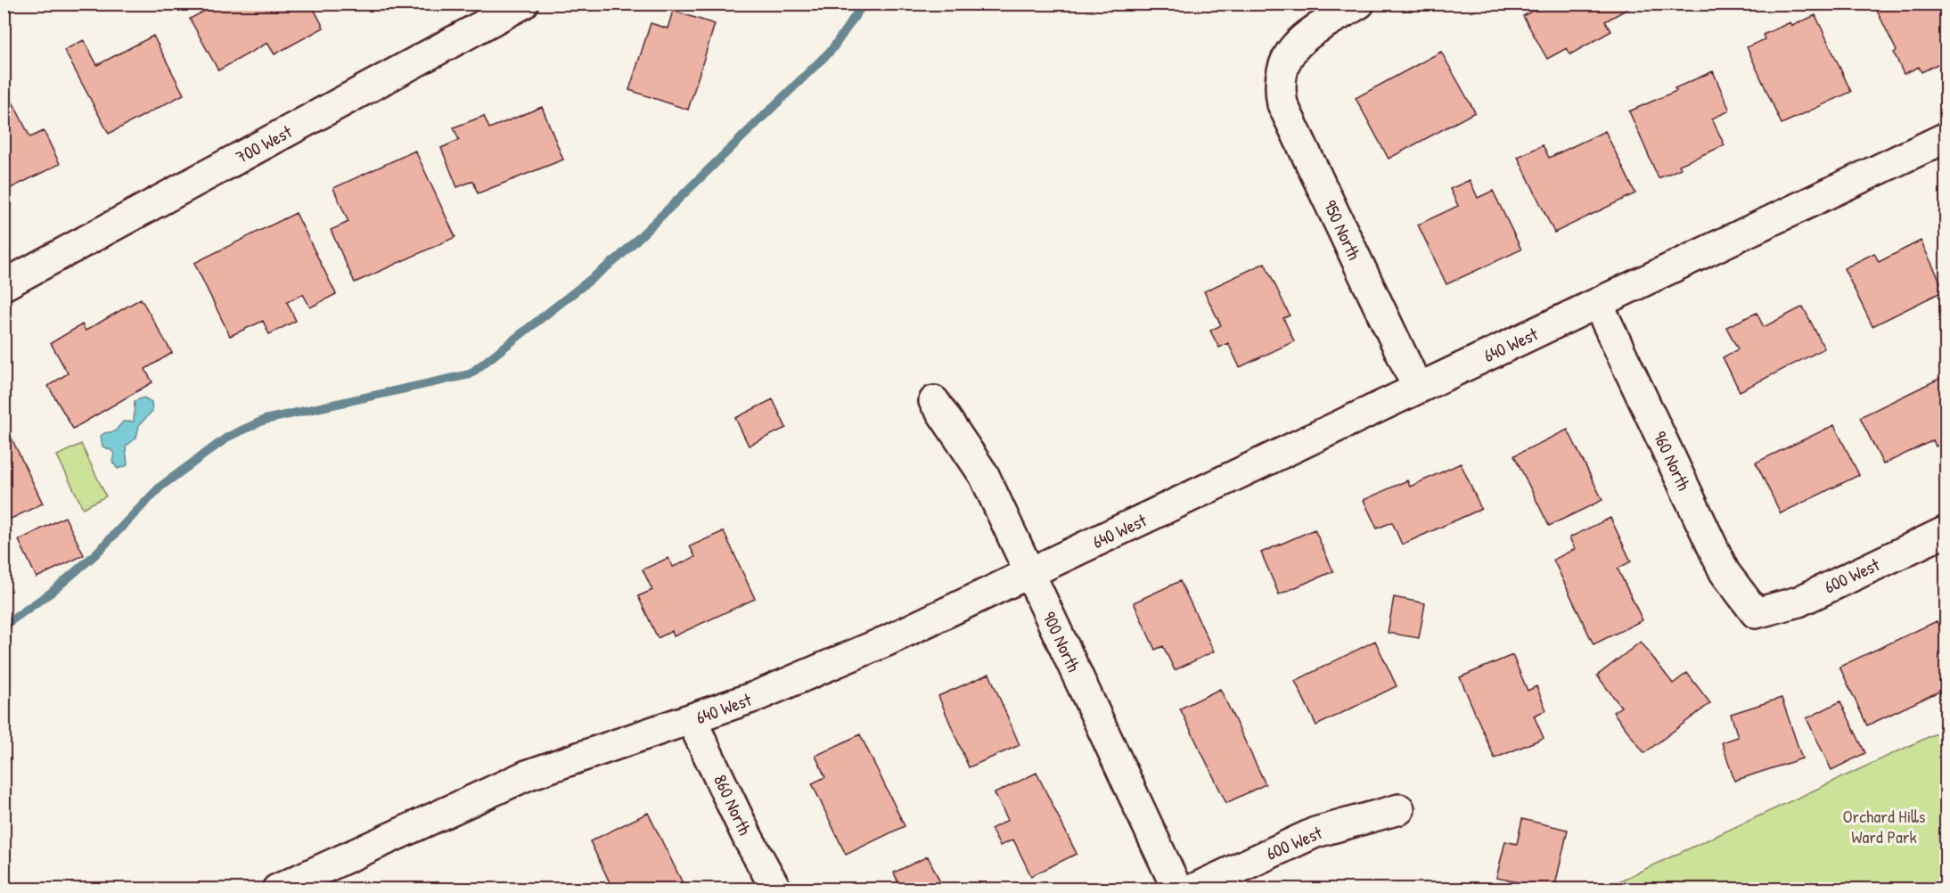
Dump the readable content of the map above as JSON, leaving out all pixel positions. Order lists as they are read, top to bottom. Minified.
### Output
{"streets":{"street":["700 West","950 North","640 West","960 North","600 West","900 North","860 North"]},"crossings":[["950 North","640 West"],["640 West","960 North"],["640 West","900 North"],["640 West","860 North"],["960 North","600 West"]],"parks":["Orchard Hills Ward Park"]}
